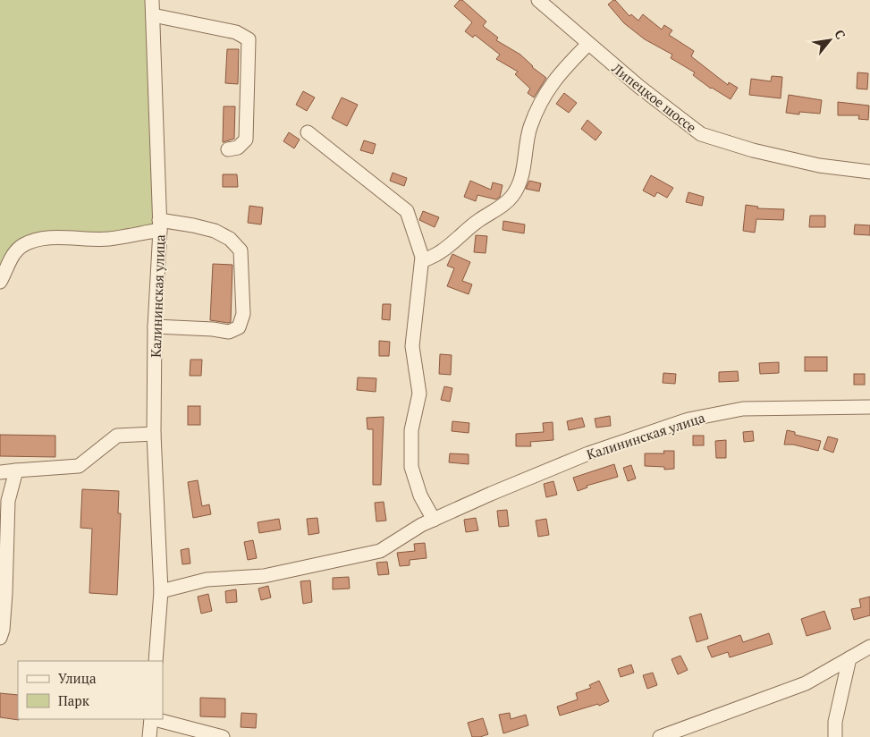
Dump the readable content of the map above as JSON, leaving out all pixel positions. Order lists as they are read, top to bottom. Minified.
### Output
{"streets":{"street":["Липецкое шоссе","Калининская улица"]},"legend":["Улица","Парк"],"north":"top right"}
